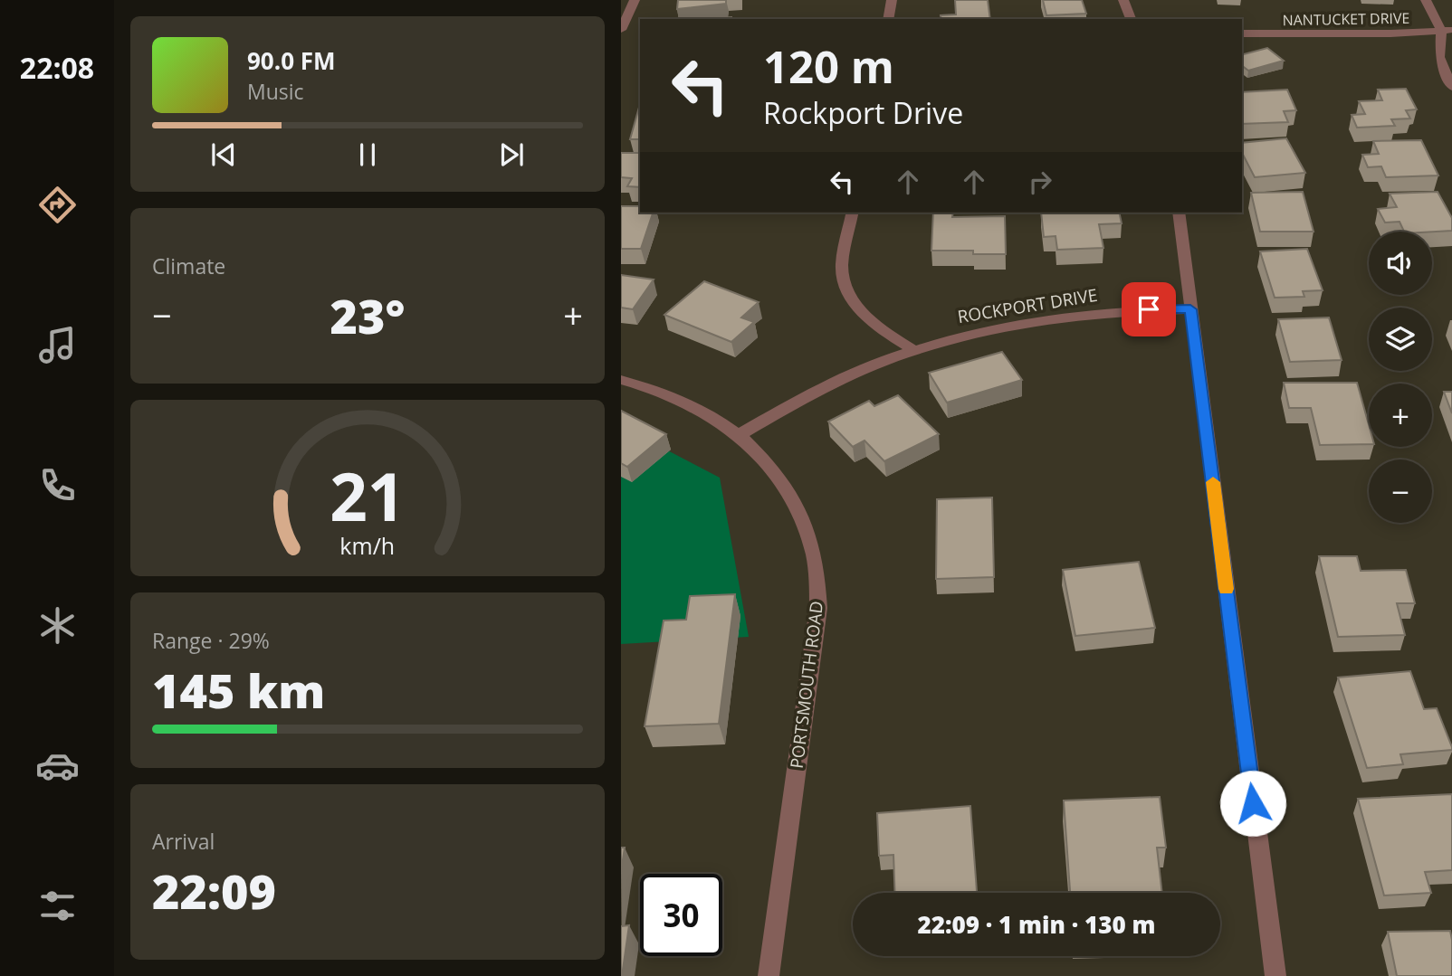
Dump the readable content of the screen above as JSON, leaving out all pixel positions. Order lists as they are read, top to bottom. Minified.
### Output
{"streets":{"street":["NANTUCKET DRIVE","ROCKPORT DRIVE","PORTSMOUTH ROAD"]},"crossings":[["ROCKPORT DRIVE","PORTSMOUTH ROAD"]],"page":{"tabs":"22:08","turn":["120 m","Rockport Drive"],"song":["90.0 FM","Music"],"tile":["Climate",["Range · 29%","145 km"],["Arrival","22:09"]],"map_buttons":["+","−"],"heat":["−","23°","+"],"limit":"30","trip":"22:09 · 1 min · 130 m","gauge":["21","km/h"]}}
